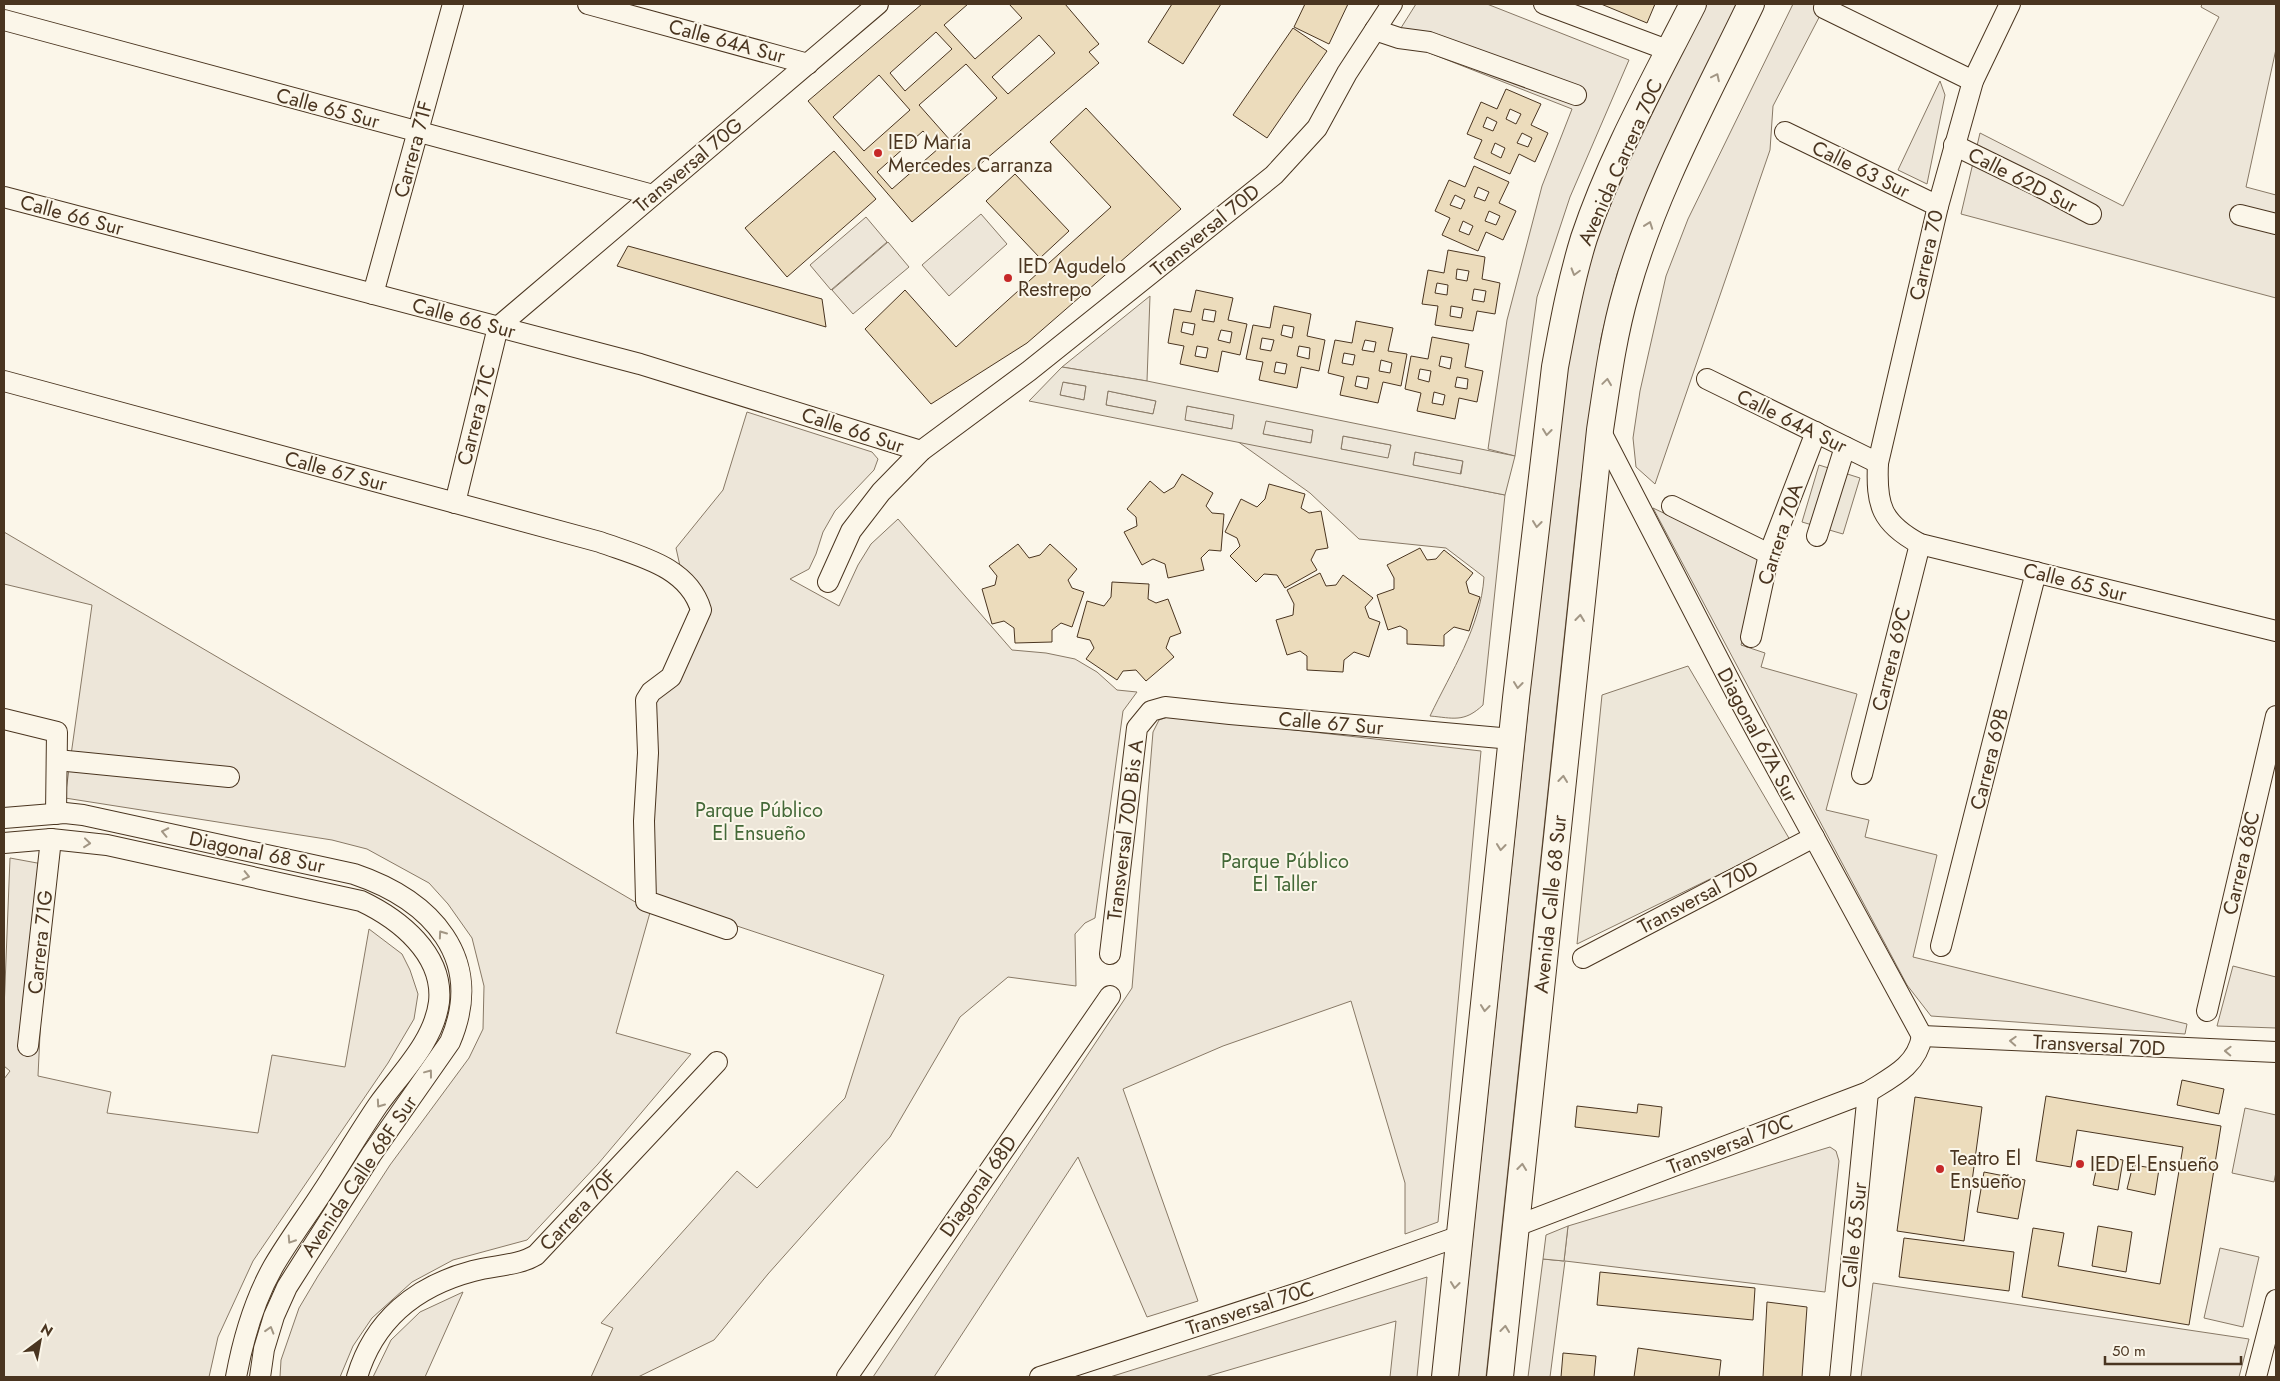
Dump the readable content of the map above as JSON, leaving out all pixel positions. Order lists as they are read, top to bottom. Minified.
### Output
{"streets":{"main road":["Avenida Carrera 70C","Avenida Calle 68 Sur"],"street":["Calle 64A Sur","Calle 65 Sur","Carrera 71F","Transversal 70G","Calle 63 Sur","Calle 62D Sur","Calle 66 Sur","Transversal 70D","Carrera 70","Carrera 71C","Calle 67 Sur","Carrera 70A","Carrera 69C","Diagonal 67A Sur","Carrera 69B","Transversal 70D Bis A","Diagonal 68 Sur","Carrera 68C","Carrera 71G","Transversal 70C","Avenida Calle 68F Sur","Diagonal 68D","Carrera 70F"]},"crossings":[["Calle 64A Sur","Transversal 70G"],["Calle 64A Sur","Carrera 70"],["Calle 64A Sur","Carrera 70A"],["Calle 65 Sur","Carrera 71F"],["Calle 65 Sur","Transversal 70G"],["Calle 65 Sur","Carrera 70"],["Calle 65 Sur","Carrera 69C"],["Calle 65 Sur","Carrera 69B"],["Calle 65 Sur","Transversal 70C"],["Carrera 71F","Calle 66 Sur"],["Avenida Carrera 70C","Calle 67 Sur"],["Transversal 70G","Calle 66 Sur"],["Transversal 70G","Carrera 71C"],["Calle 63 Sur","Carrera 70"],["Calle 62D Sur","Carrera 70"],["Calle 66 Sur","Transversal 70D"],["Calle 66 Sur","Carrera 71C"],["Transversal 70D","Diagonal 67A Sur"],["Transversal 70D","Transversal 70C"],["Carrera 71C","Calle 67 Sur"],["Calle 67 Sur","Transversal 70D Bis A"],["Diagonal 67A Sur","Avenida Calle 68 Sur"],["Diagonal 67A Sur","Transversal 70C"],["Diagonal 68 Sur","Carrera 71G"],["Diagonal 68 Sur","Avenida Calle 68F Sur"],["Avenida Calle 68 Sur","Transversal 70C"]],"parks":["Parque Público El Ensueño","Parque Público El Taller"],"places":["IED María Mercedes Carranza","IED Agudelo Restrepo","IED El Ensueño","Teatro El Ensueño"],"scale_bar":"50 m","north":"top right"}
